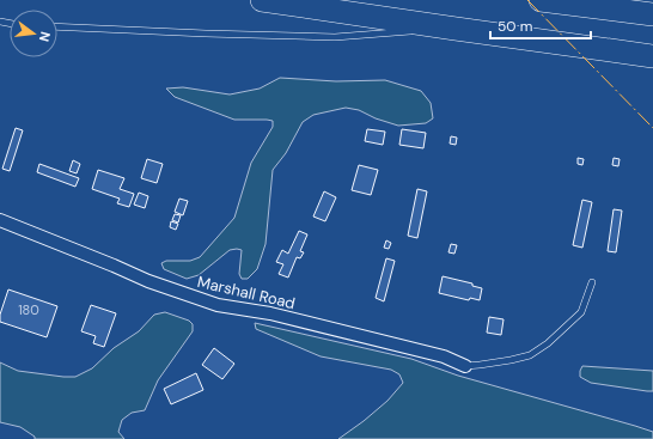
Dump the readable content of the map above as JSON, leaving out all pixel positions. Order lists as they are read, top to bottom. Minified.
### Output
{"streets":{"street":["Marshall Road"]},"house_numbers":["180"],"scale_bar":"50 m","north":"right"}
